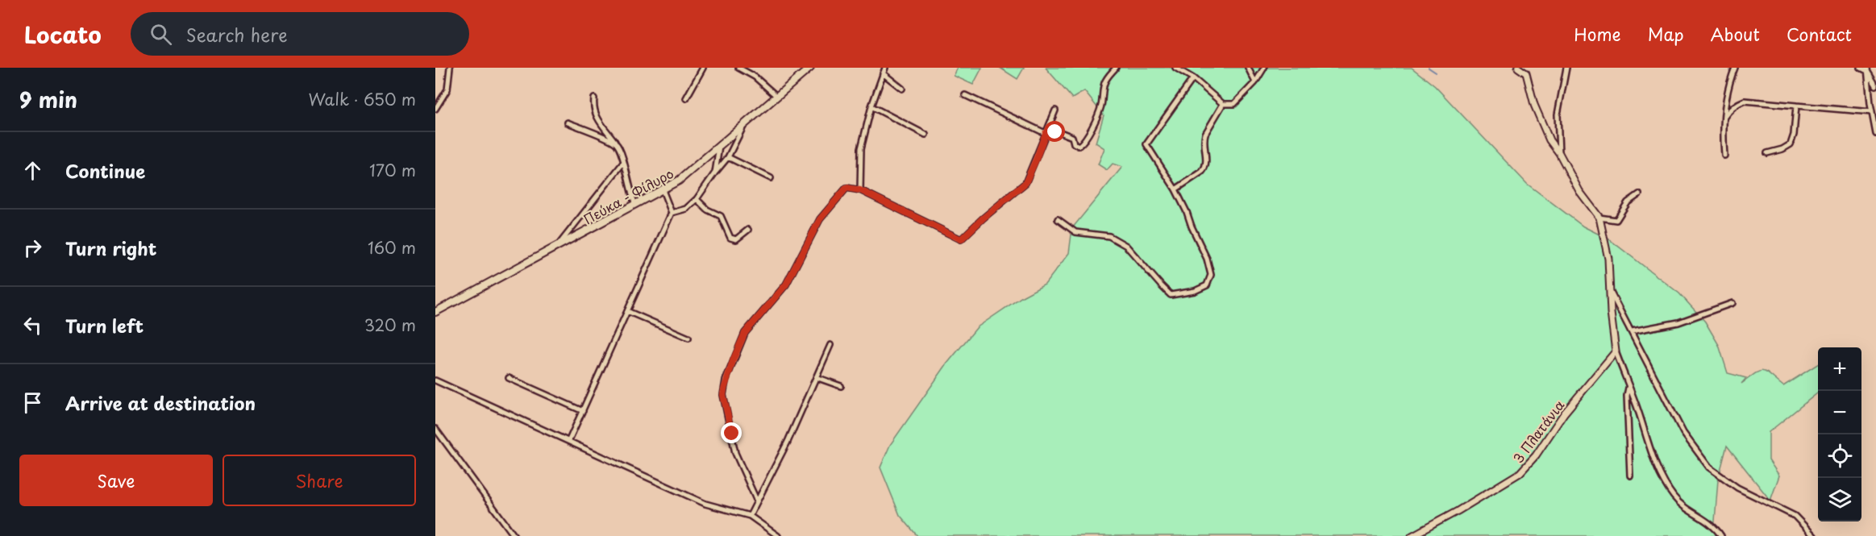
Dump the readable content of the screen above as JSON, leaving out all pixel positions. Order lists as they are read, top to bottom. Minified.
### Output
{"streets":{"main road":["Πεύκα - Φίλυρο"],"street":["3 Πλατάνια"]},"page":{"header":"Locato","search":"Search here","nav":["Home","Map","About","Contact"],"heading":["9 min","Walk · 650 m"],"list":[["Continue","170 m"],["Turn right","160 m"],["Turn left","320 m"],"Arrive at destination"],"map_buttons":["+","−"],"buttons":["Save","Share"]}}
